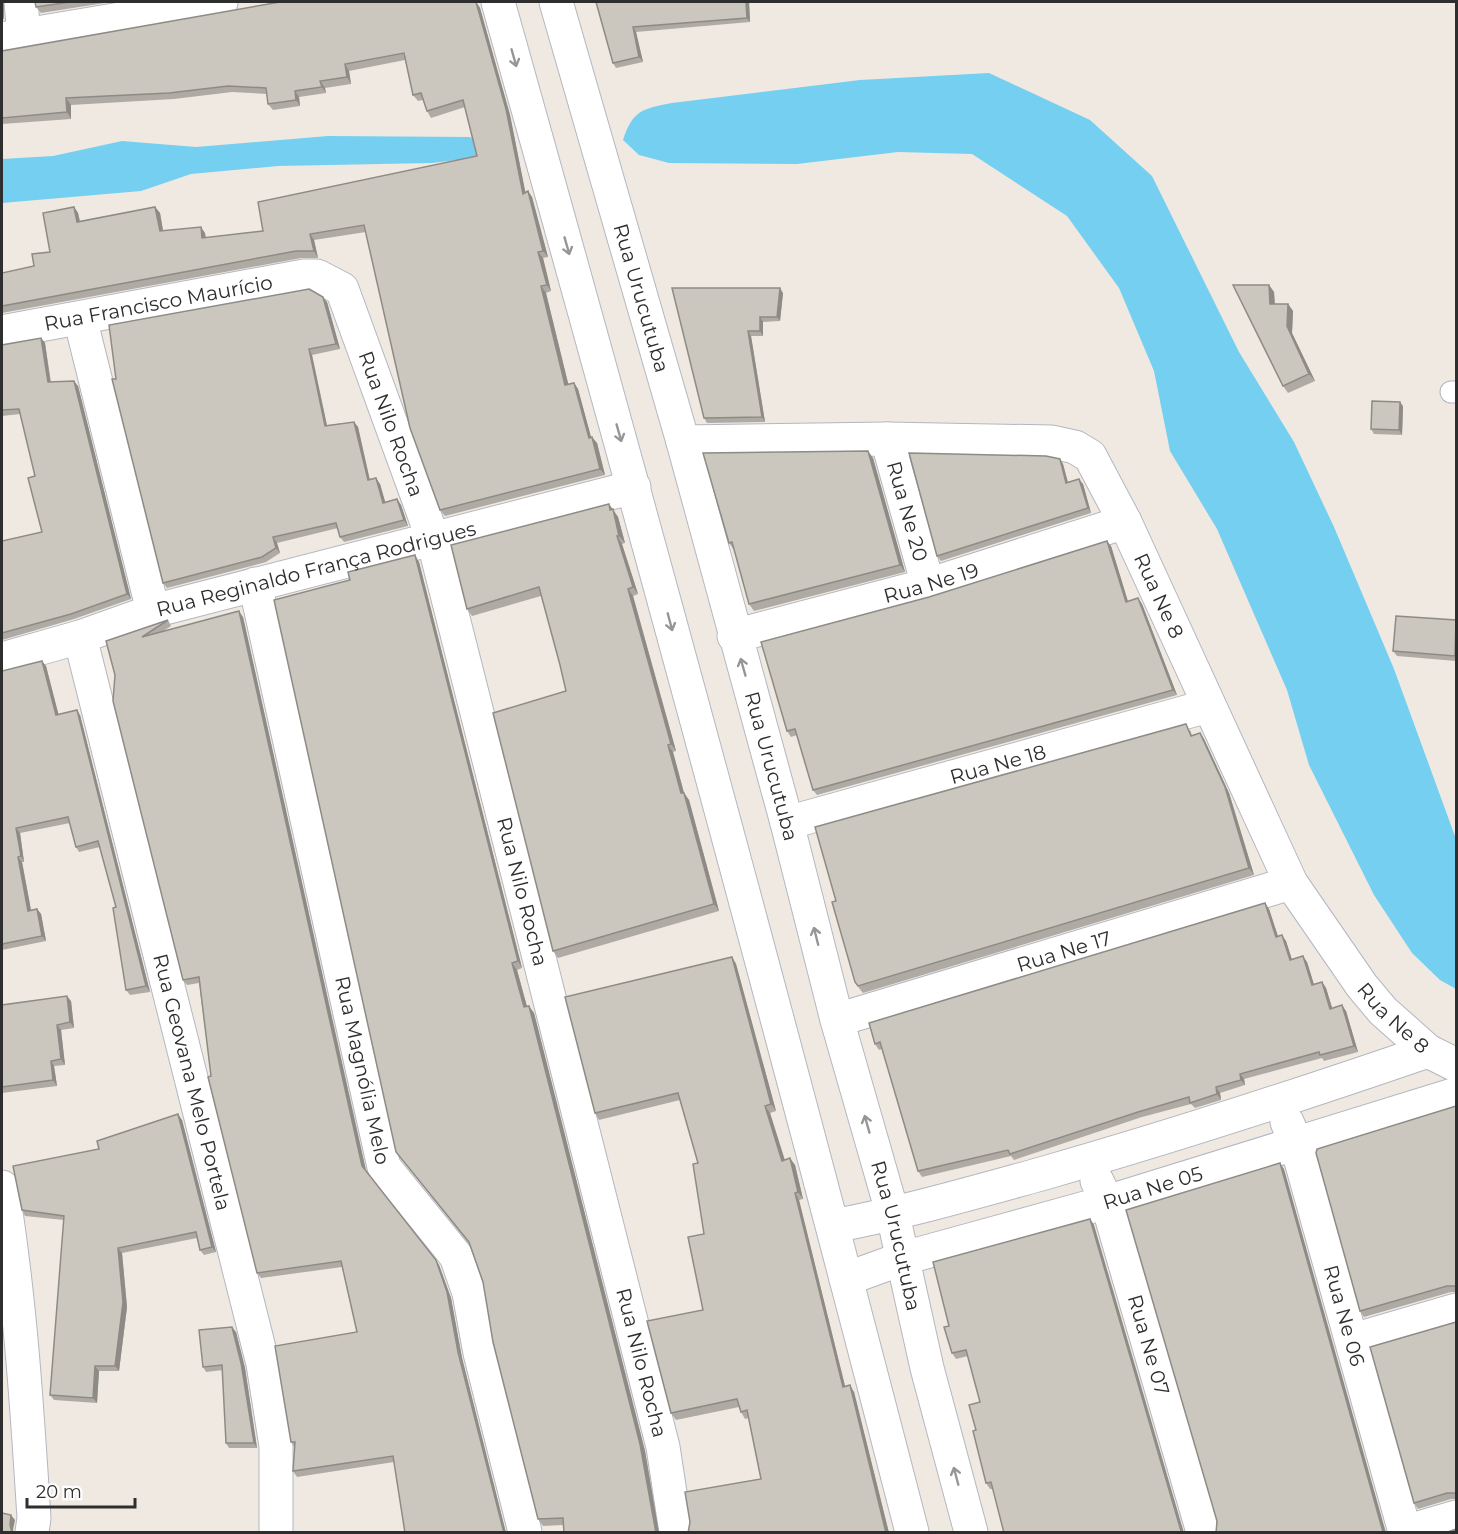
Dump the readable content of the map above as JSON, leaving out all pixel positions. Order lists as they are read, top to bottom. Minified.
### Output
{"streets":{"street":["Rua Urucutuba","Rua Francisco Maurício","Rua Nilo Rocha","Rua Ne 20","Rua Reginaldo França Rodrigues","Rua Ne 19","Rua Ne 8","Rua Ne 18","Rua Ne 17","Rua Magnólia Melo","Rua Geovana Melo Portela","Rua Ne 05","Rua Ne 06","Rua Ne 07"]},"crossings":[["Rua Urucutuba","Rua Ne 19"],["Rua Urucutuba","Rua Ne 8"],["Rua Urucutuba","Rua Ne 18"],["Rua Urucutuba","Rua Ne 17"],["Rua Urucutuba","Rua Ne 05"],["Rua Francisco Maurício","Rua Nilo Rocha"],["Rua Nilo Rocha","Rua Reginaldo França Rodrigues"],["Rua Ne 20","Rua Ne 19"],["Rua Ne 20","Rua Ne 8"],["Rua Reginaldo França Rodrigues","Rua Magnólia Melo"],["Rua Reginaldo França Rodrigues","Rua Geovana Melo Portela"],["Rua Ne 19","Rua Ne 8"],["Rua Ne 8","Rua Ne 18"],["Rua Ne 8","Rua Ne 17"],["Rua Ne 05","Rua Ne 06"],["Rua Ne 05","Rua Ne 07"]],"scale_bar":"20 m"}
